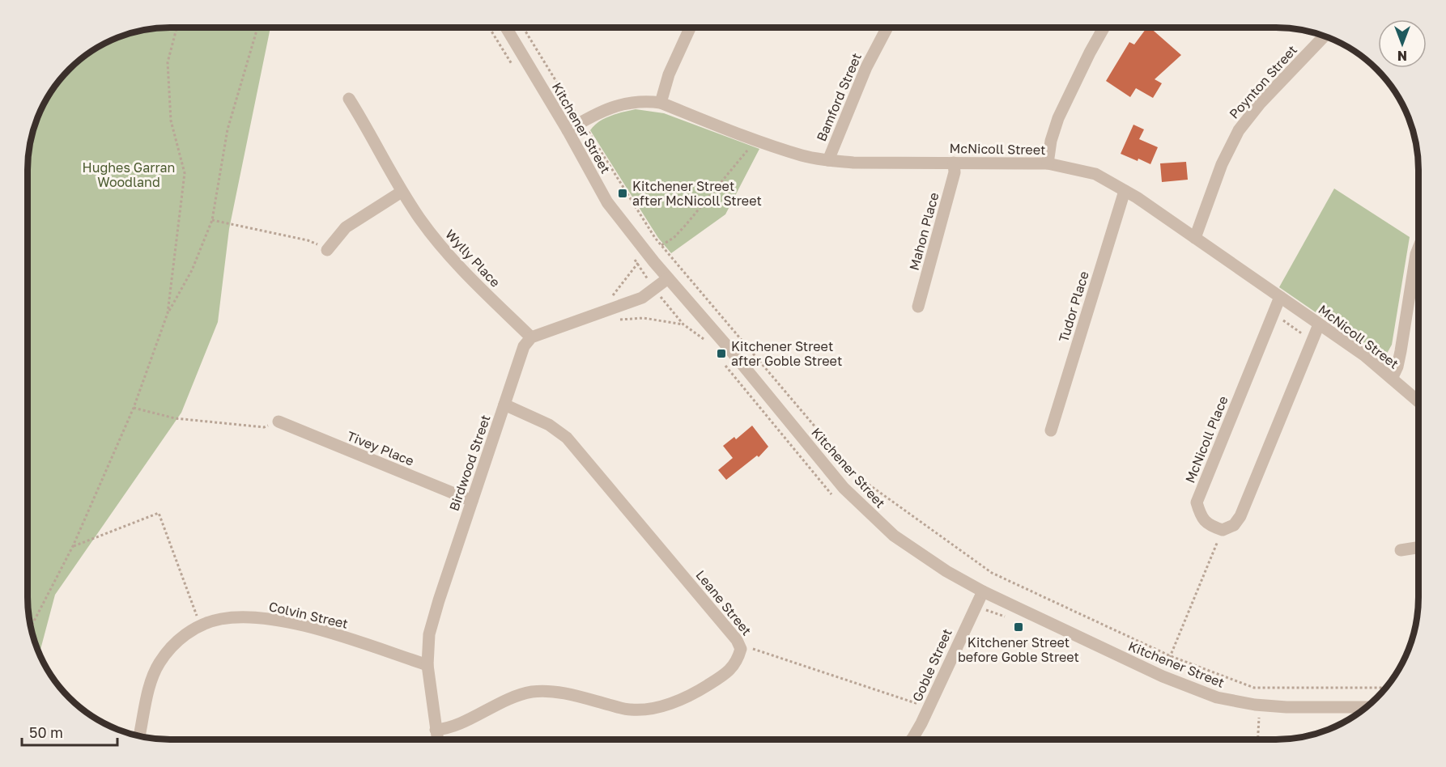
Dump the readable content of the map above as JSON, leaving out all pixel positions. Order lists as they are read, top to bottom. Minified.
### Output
{"streets":{"street":["Poynton Street","Bamford Street","Kitchener Street","McNicoll Street","Mahon Place","Wylly Place","Tudor Place","McNicoll Place","Tivey Place","Birdwood Street","Leane Street","Colvin Street","Goble Street"]},"crossings":[["Poynton Street","McNicoll Street"],["Bamford Street","McNicoll Street"],["Kitchener Street","McNicoll Street"],["Kitchener Street","Goble Street"],["McNicoll Street","Mahon Place"],["McNicoll Street","Tudor Place"],["McNicoll Street","McNicoll Place"],["Wylly Place","Birdwood Street"],["Tivey Place","Birdwood Street"],["Birdwood Street","Leane Street"],["Birdwood Street","Colvin Street"]],"parks":["Hughes Garran Woodland"],"places":{"transit":["Kitchener Street after McNicoll Street","Kitchener Street after Goble Street","Kitchener Street before Goble Street"]},"scale_bar":"50 m","north":"bottom"}
